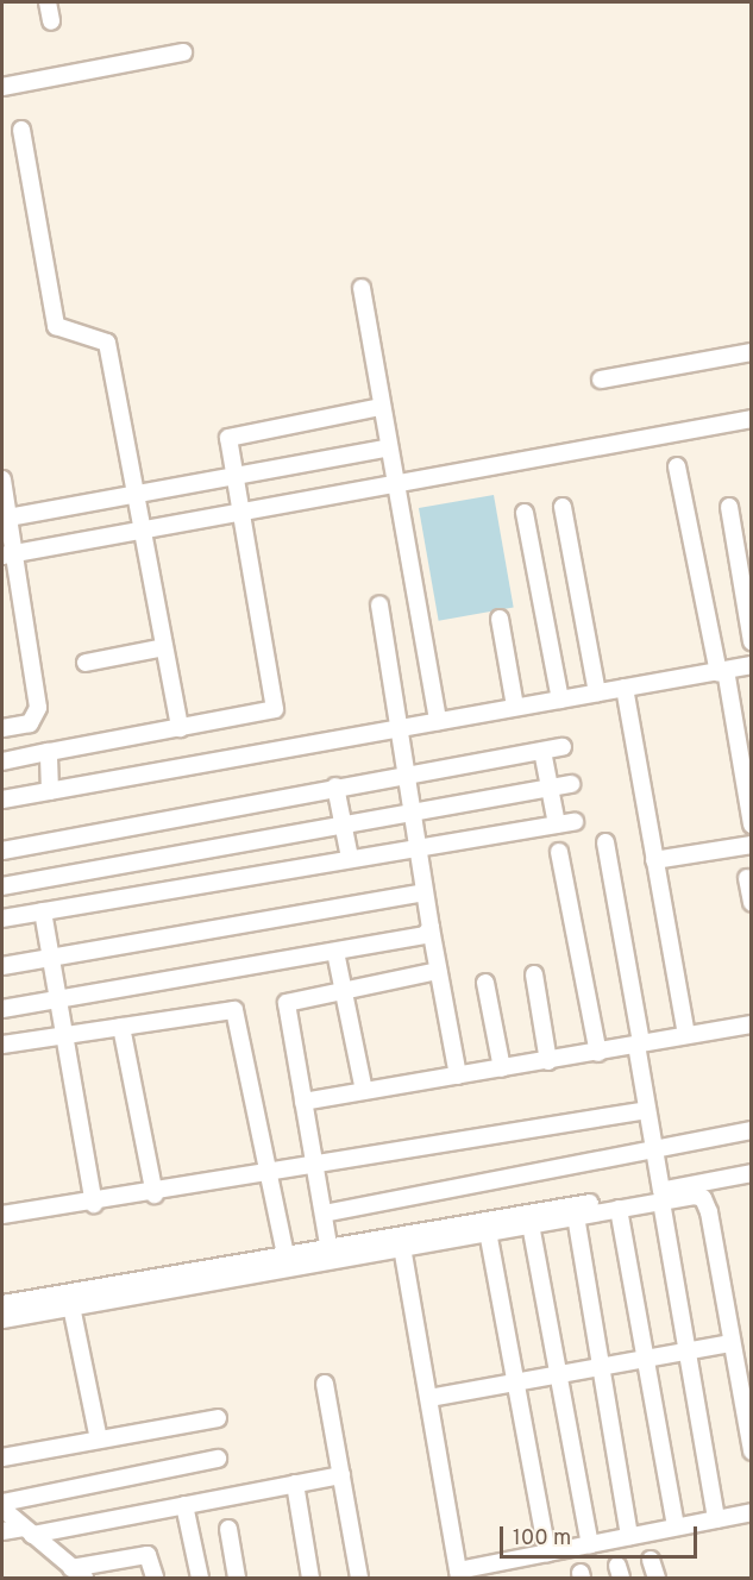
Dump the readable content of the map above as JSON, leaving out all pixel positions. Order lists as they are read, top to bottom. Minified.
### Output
{"scale_bar":"100 m"}
